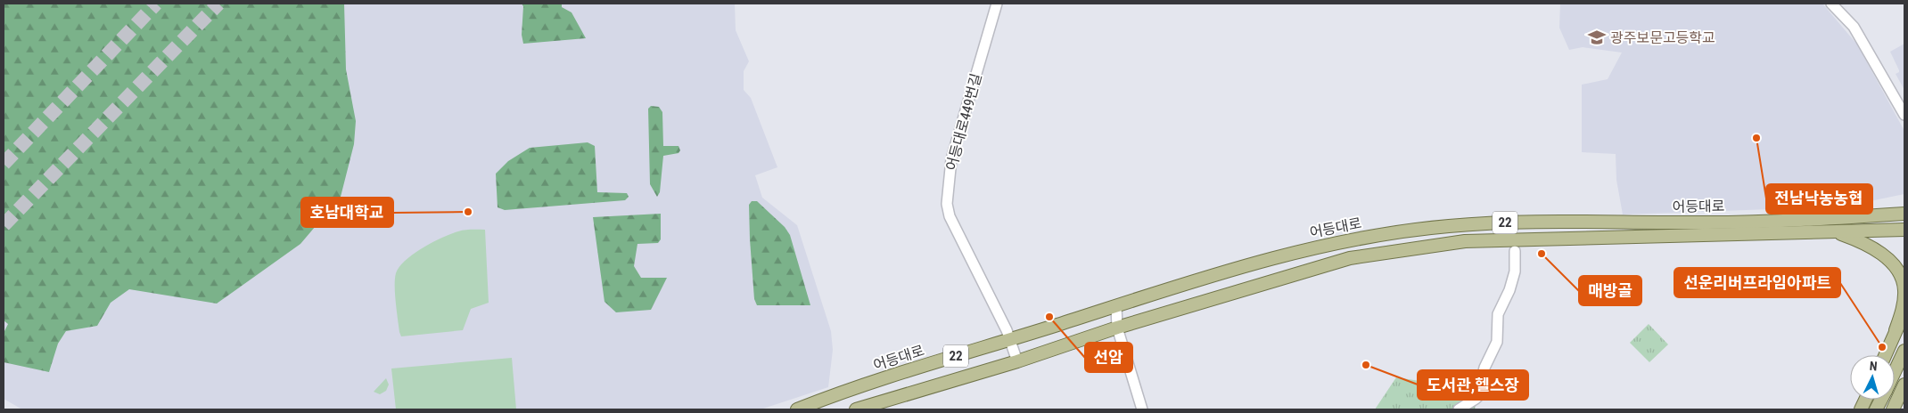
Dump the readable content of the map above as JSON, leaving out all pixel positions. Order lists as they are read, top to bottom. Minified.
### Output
{"streets":{"main road":["어등대로","22"],"street":["어등대로449번길"]},"crossings":[["어등대로449번길","어등대로"]],"places":{"school or university":["광주보문고등학교"],"other":["전남낙농농협","호남대학교","매방골","선암","선운리버프라임아파트","도서관,헬스장"]},"north":"top"}
